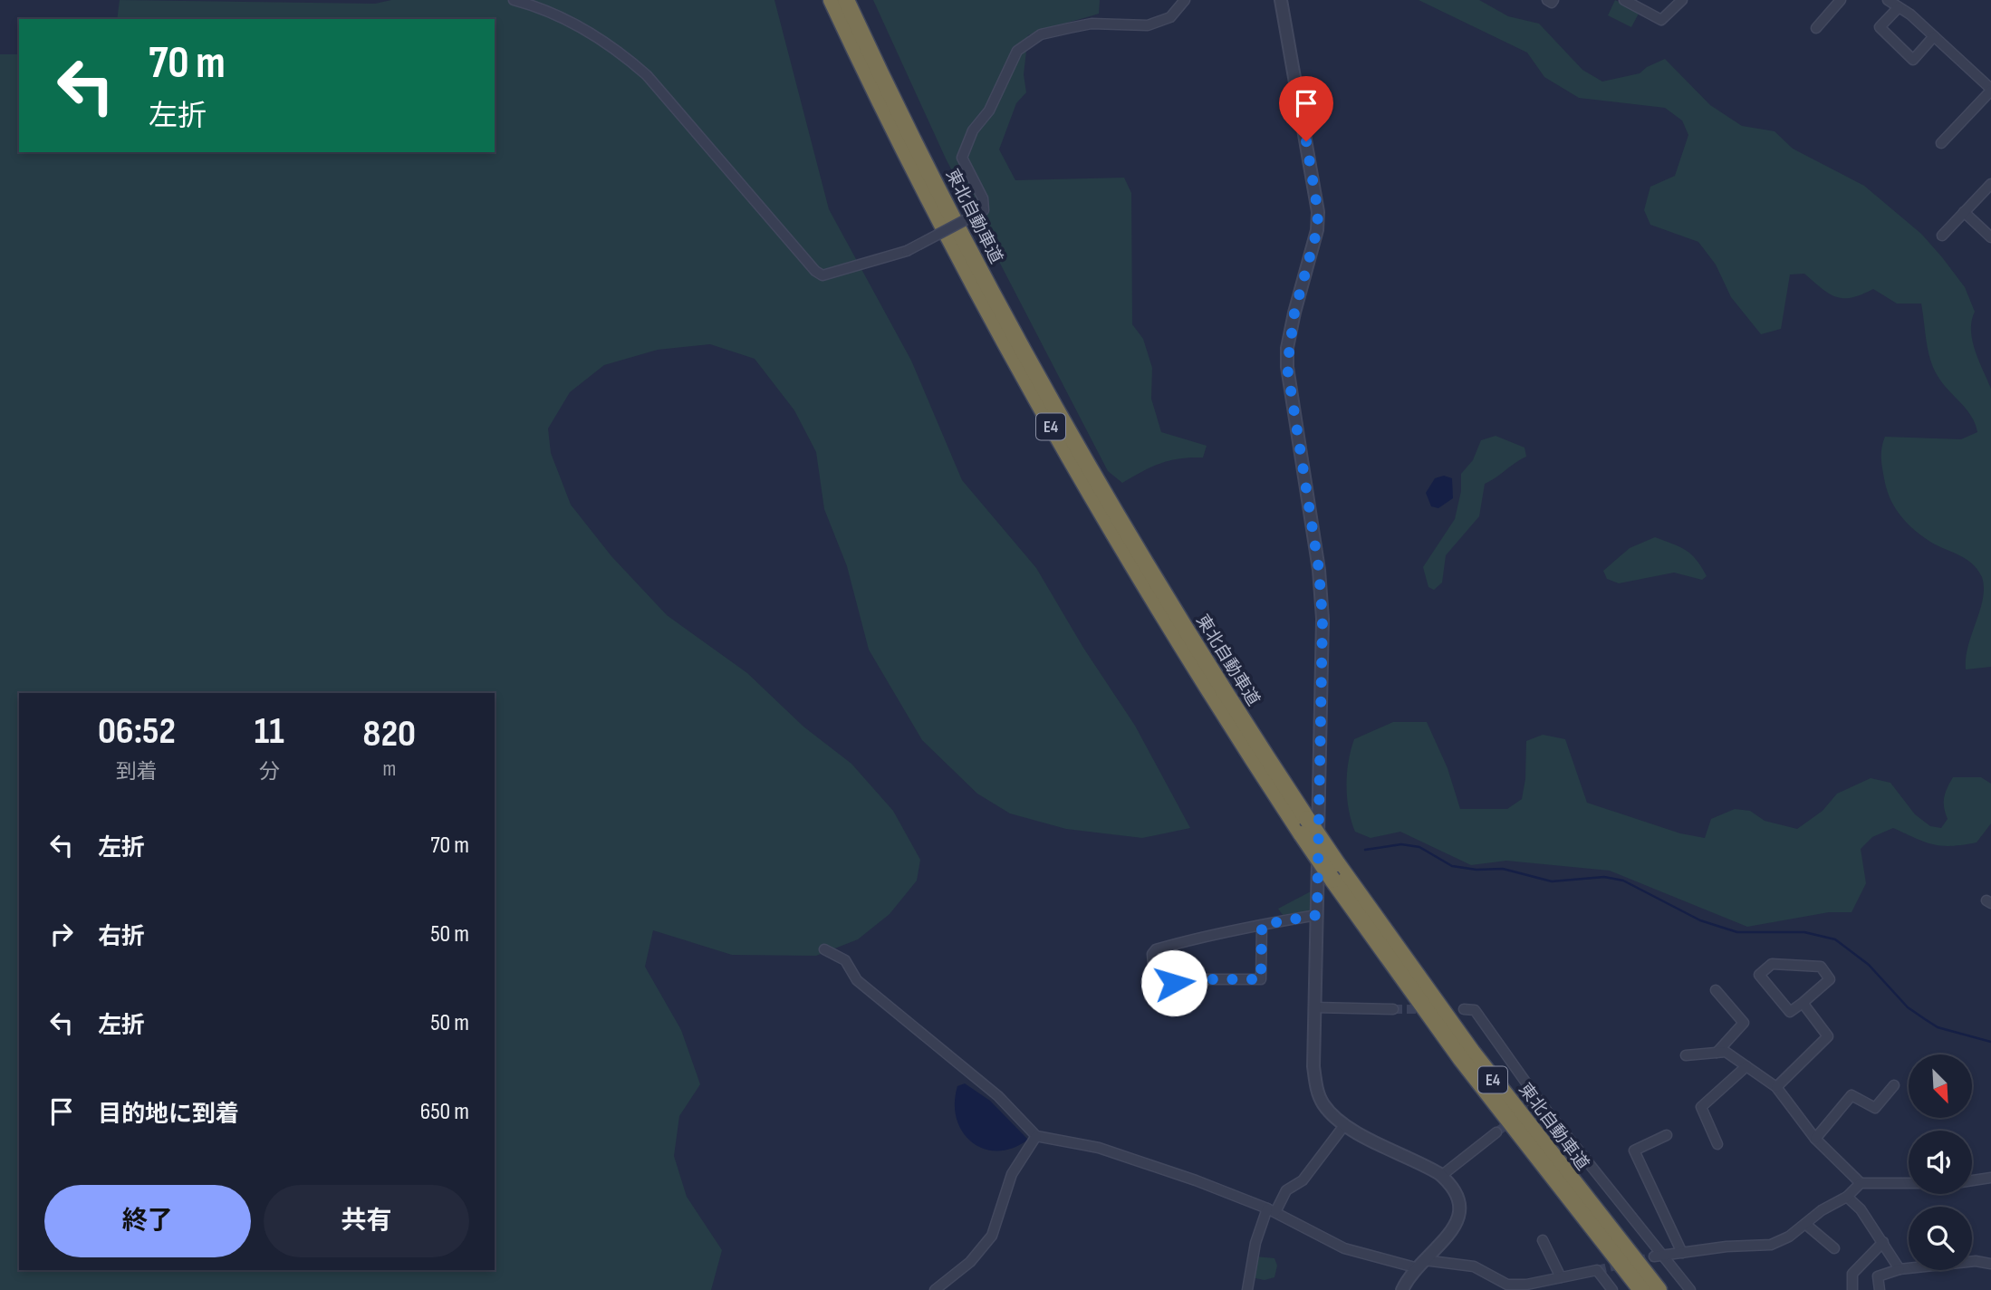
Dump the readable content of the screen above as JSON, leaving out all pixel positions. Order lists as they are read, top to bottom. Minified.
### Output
{"streets":{"highway":["東北自動車道","E4"]},"north":"bottom right","page":{"turn":["70 m","左折"],"eta":["06:52","到着","11","分","820","m"],"list":[{"name":"左折","value":"70 m"},{"name":"右折","value":"50 m"},{"name":"左折","value":"50 m"},{"name":"目的地に到着","value":"650 m"}],"buttons":["終了","共有"]}}
